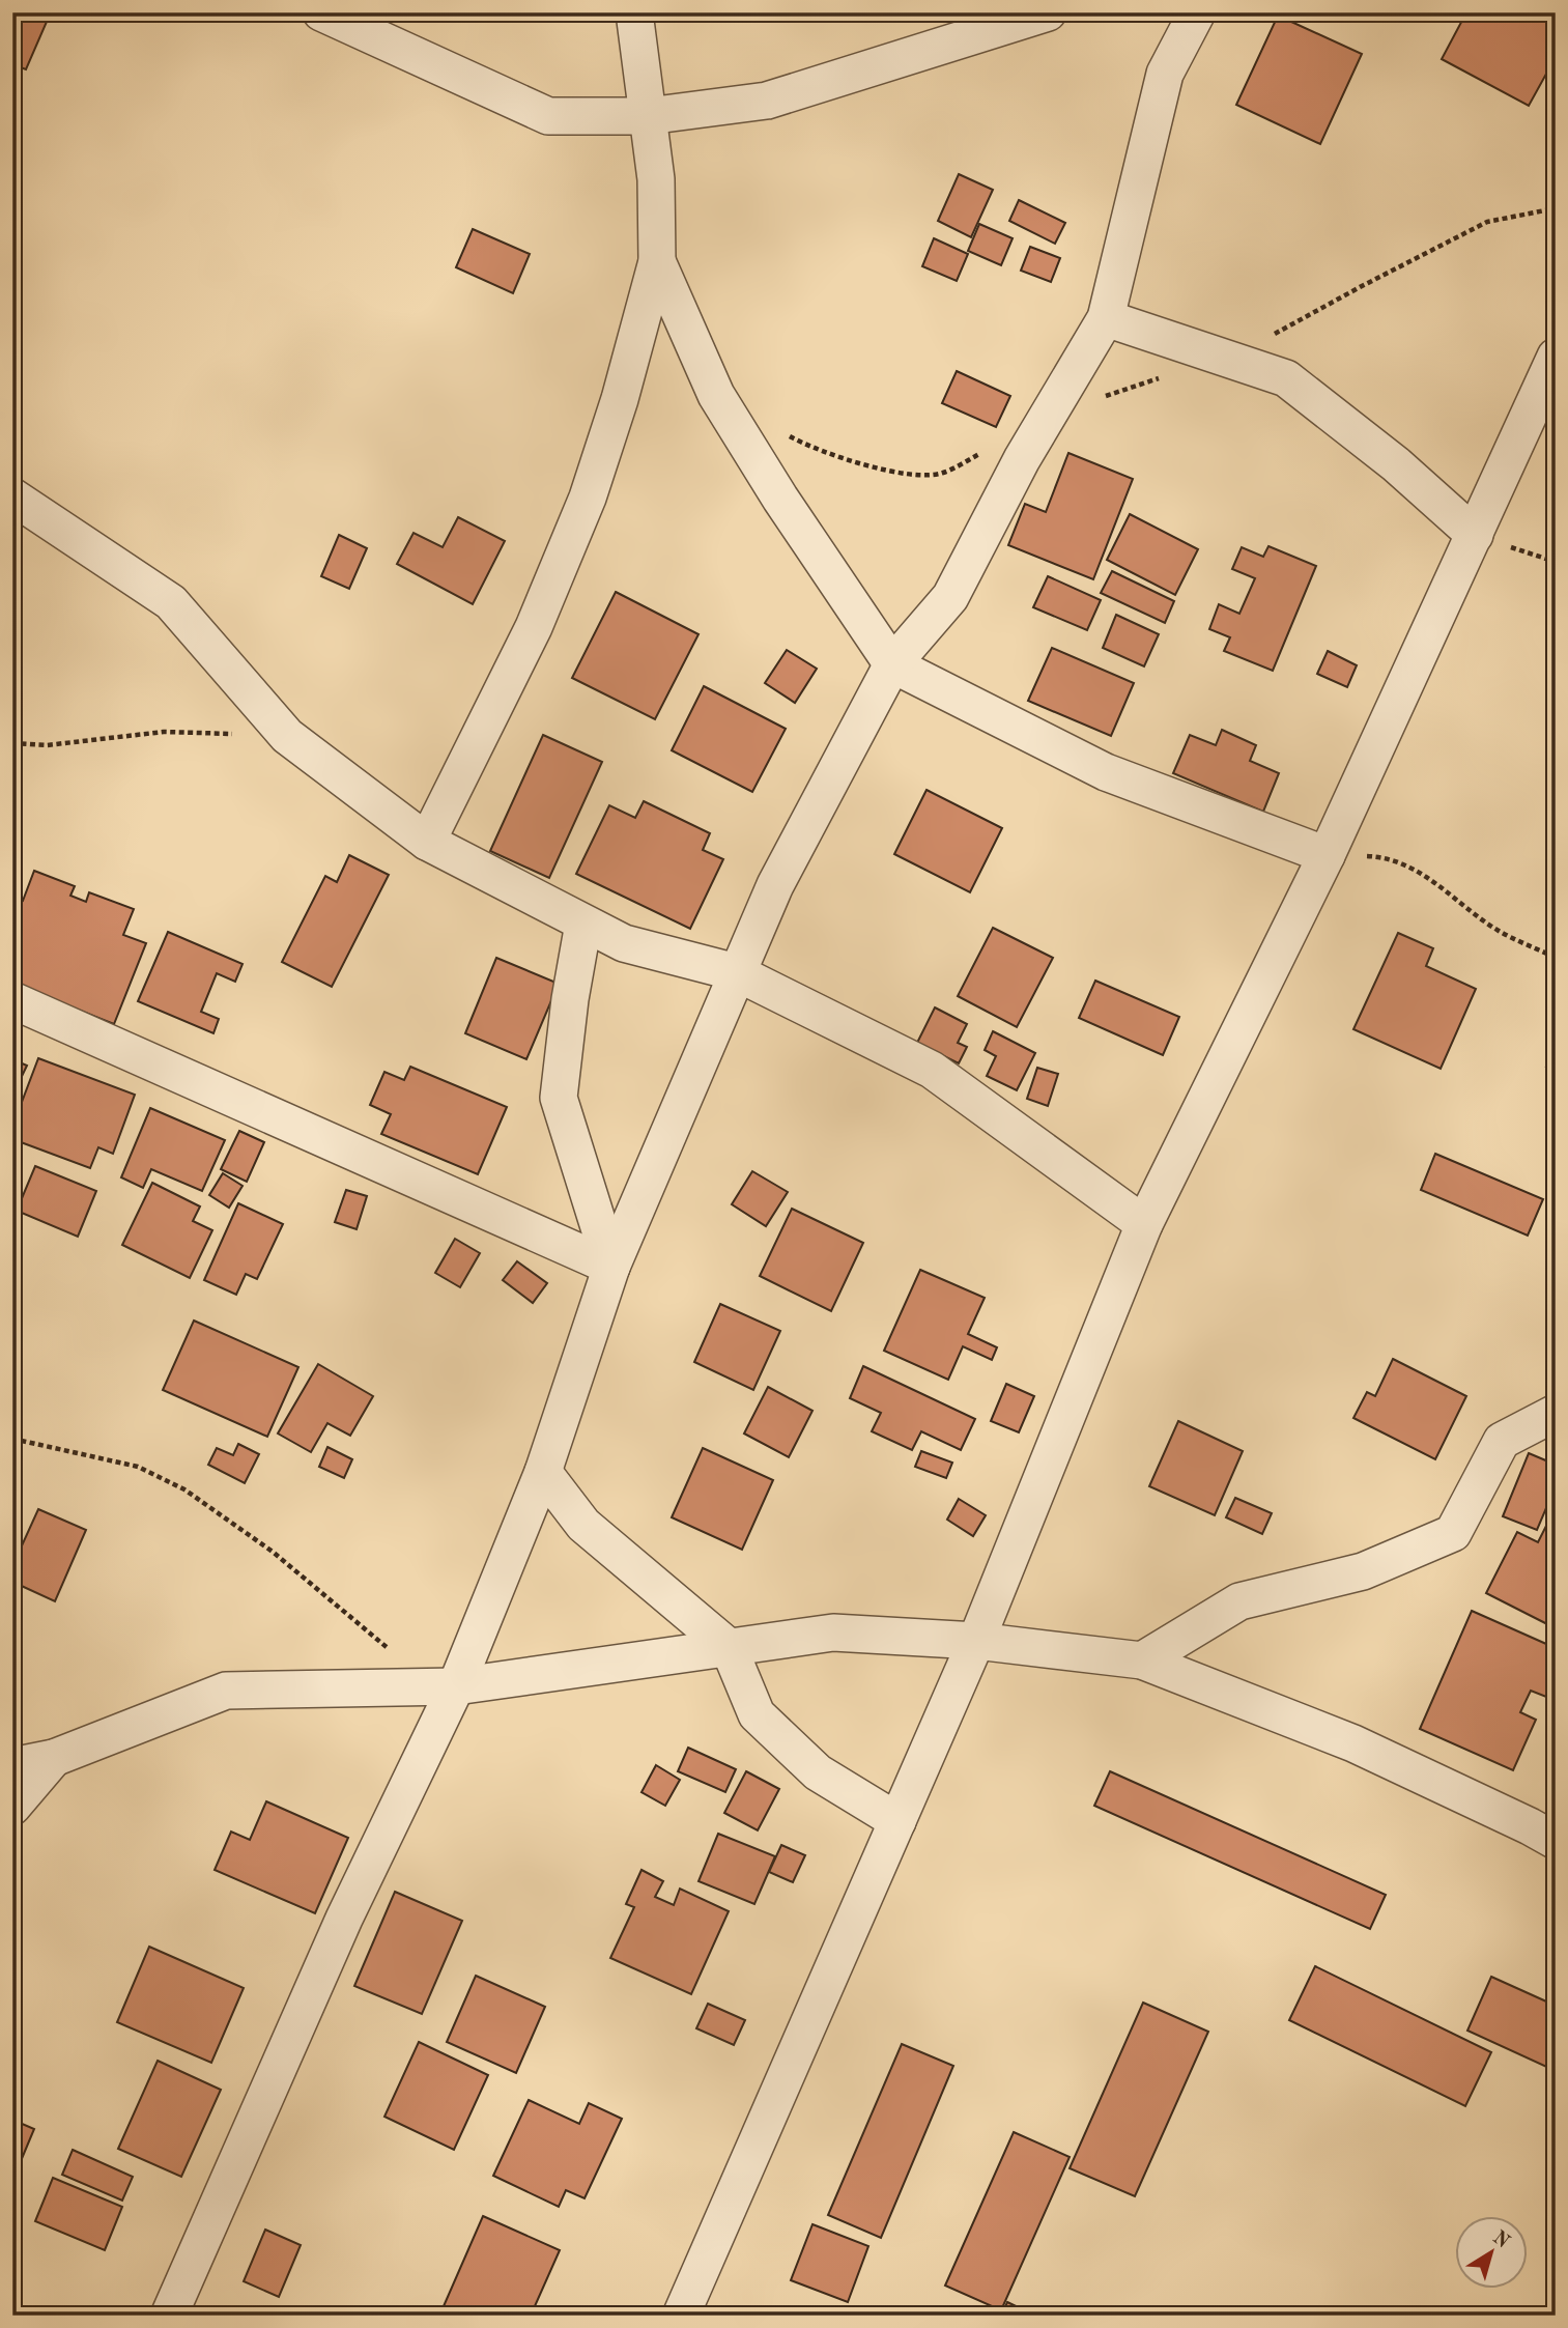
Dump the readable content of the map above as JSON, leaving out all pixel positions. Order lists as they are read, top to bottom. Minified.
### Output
{"north":"top right"}
